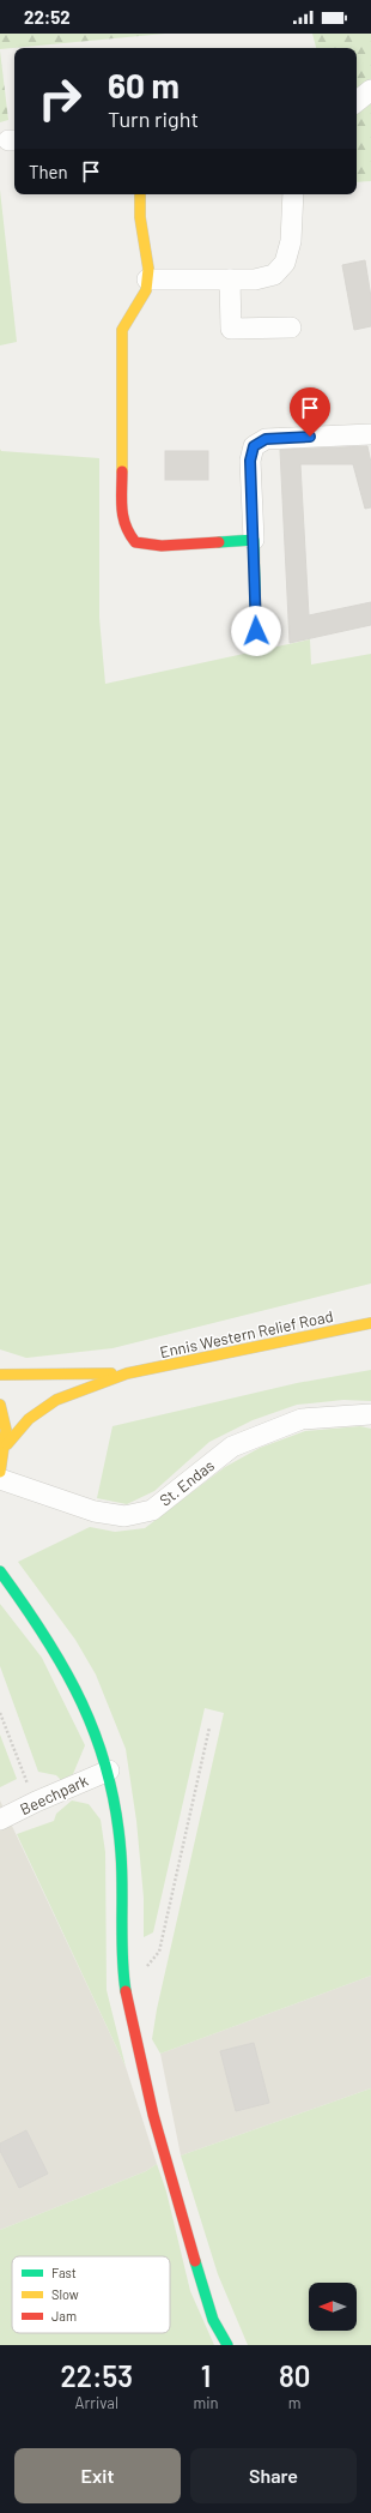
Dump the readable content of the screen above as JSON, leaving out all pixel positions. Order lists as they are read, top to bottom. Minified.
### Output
{"streets":{"main road":["Ennis Western Relief Road"],"street":["St. Endas","Beechpark"]},"legend":["Fast","Slow","Jam"],"north":"left","page":{"status":"22:52","turn":["60 m","Turn right"],"then":"Then","eta":["22:53","Arrival","1","min","80","m"],"buttons":["Exit","Share"]}}
